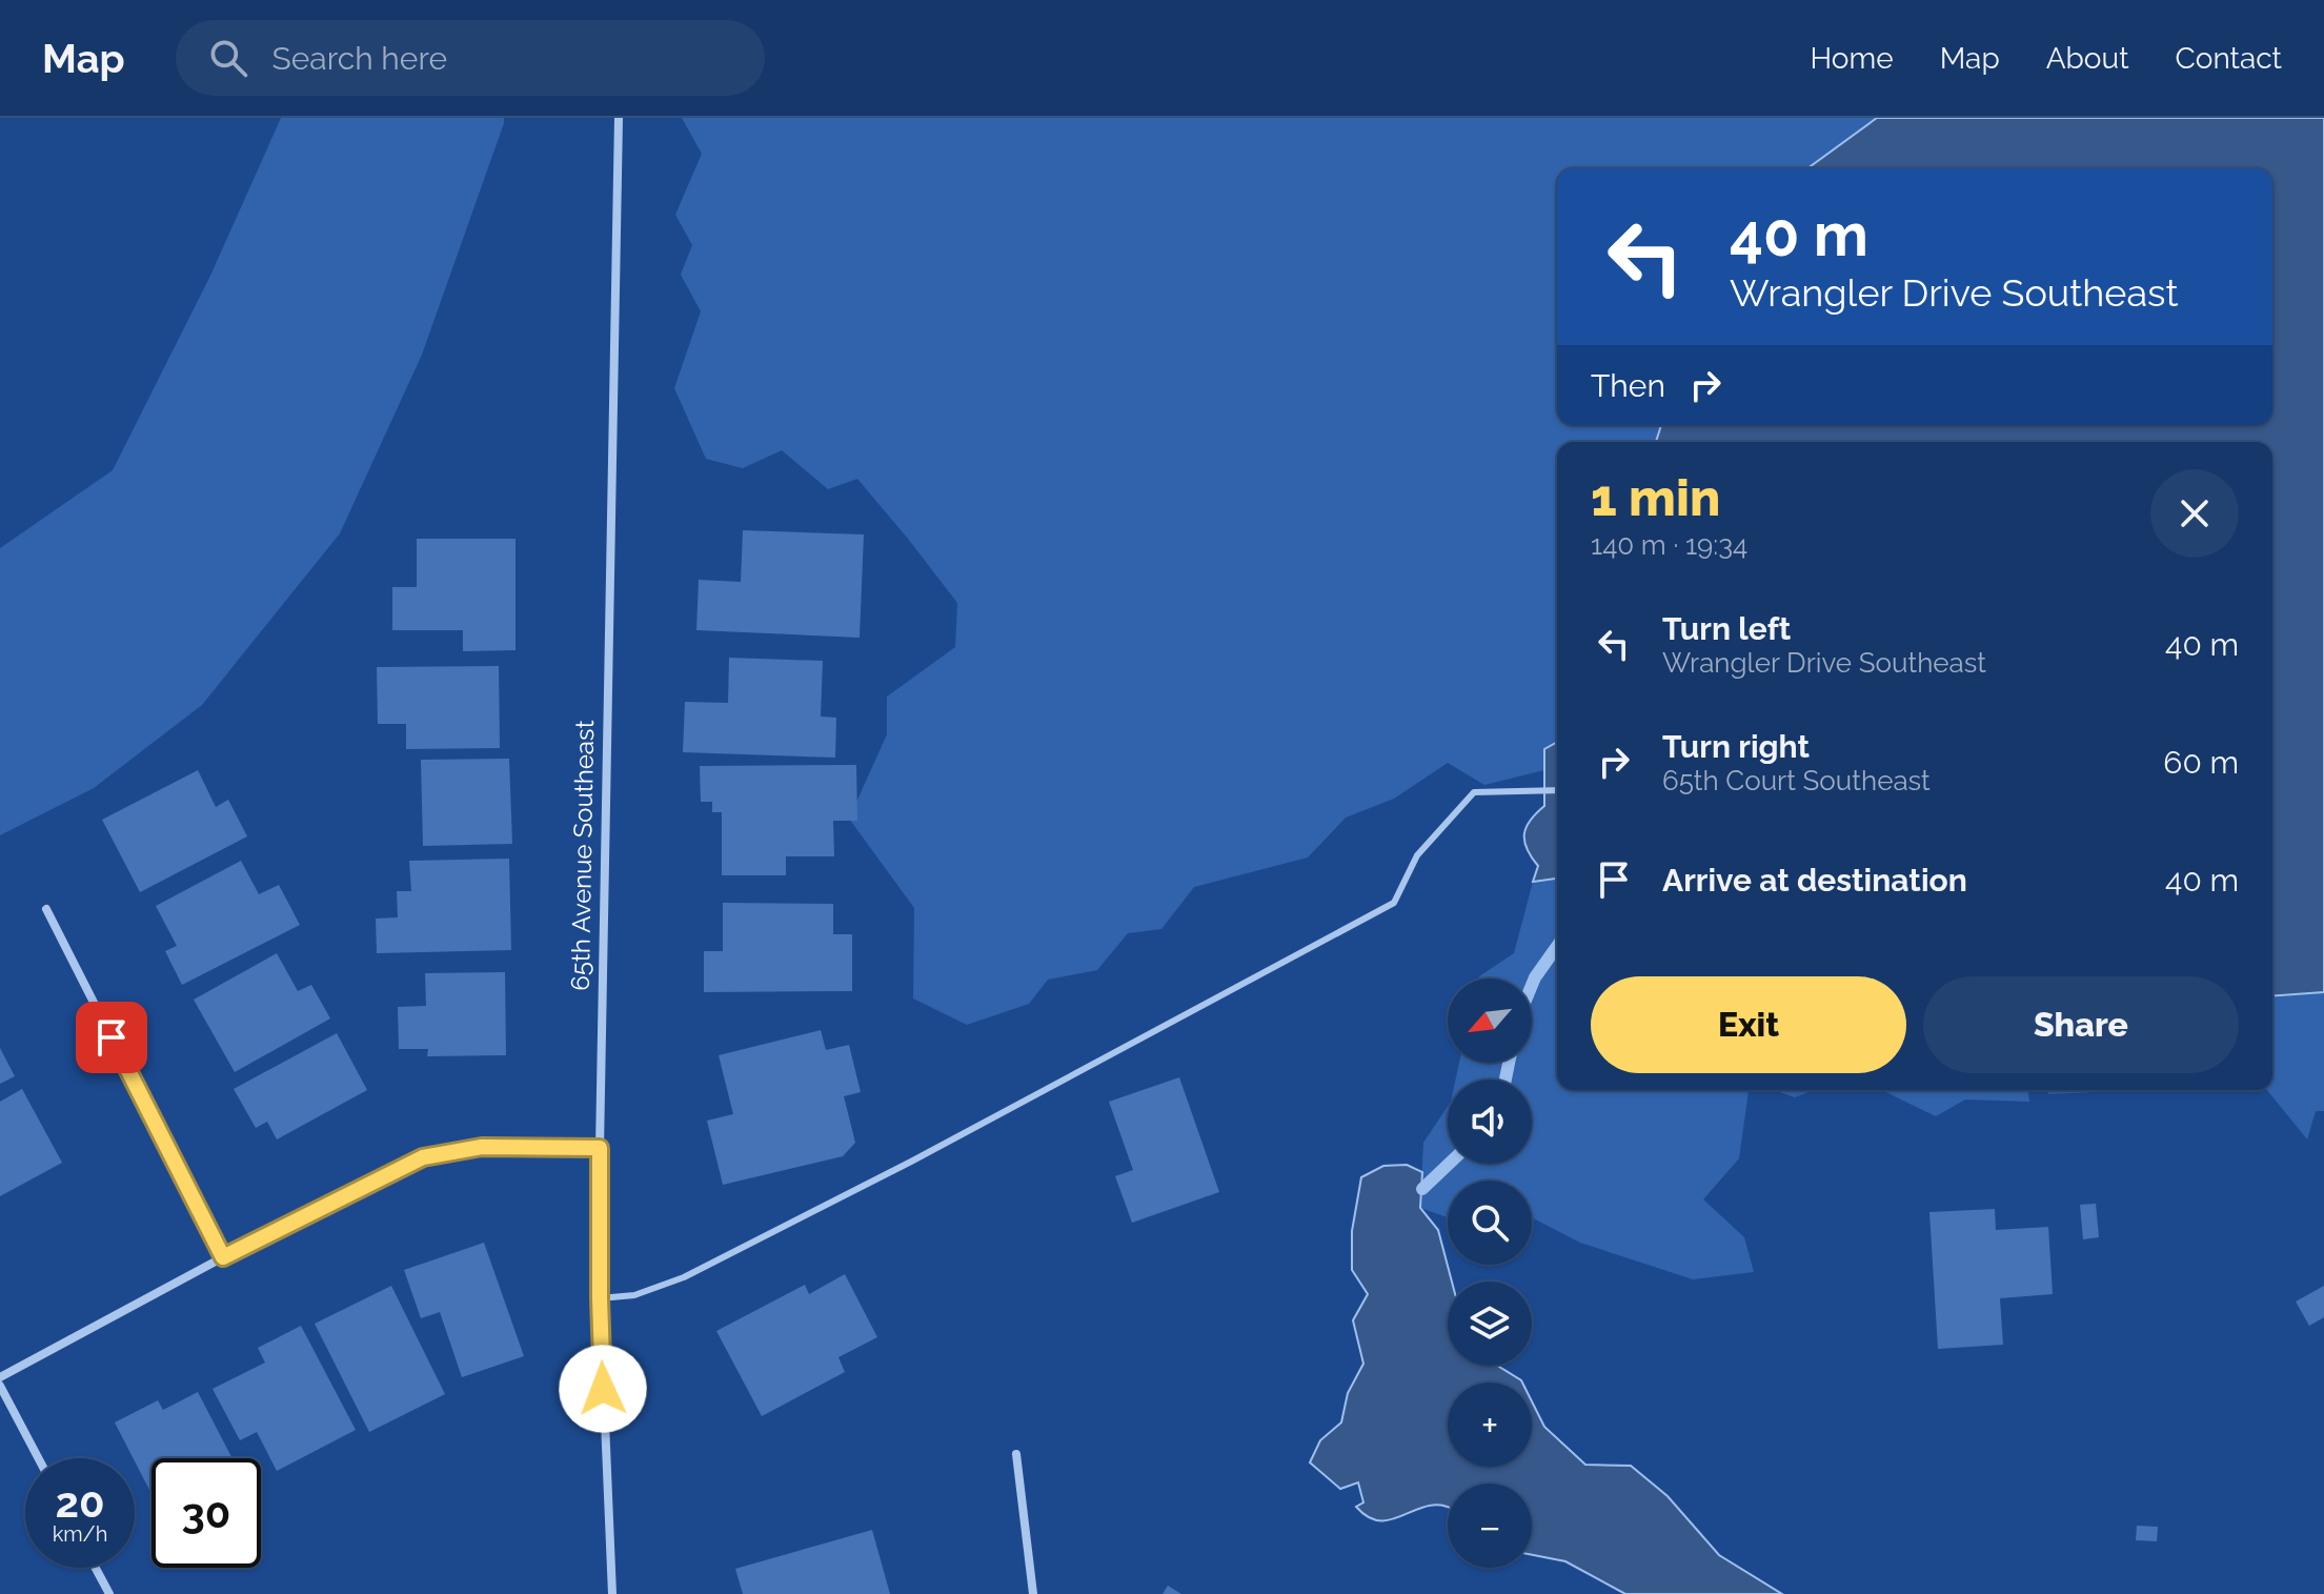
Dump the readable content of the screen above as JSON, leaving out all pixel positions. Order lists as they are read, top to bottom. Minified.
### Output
{"streets":{"street":["65th Avenue Southeast"]},"north":"bottom left","page":{"header":"Map","search":"Search here","nav":["Home","Map","About","Contact"],"turn":["40 m","Wrangler Drive Southeast"],"then":"Then","heading":["1 min","140 m · 19:34"],"list":[{"name":"Turn left","note":"Wrangler Drive Southeast","value":"40 m"},{"name":"Turn right","note":"65th Court Southeast","value":"60 m"},{"name":"Arrive at destination","value":"40 m"}],"buttons":["Exit","Share"],"map_buttons":["+","−"],"speed":"20 km/h","limit":"30"}}
